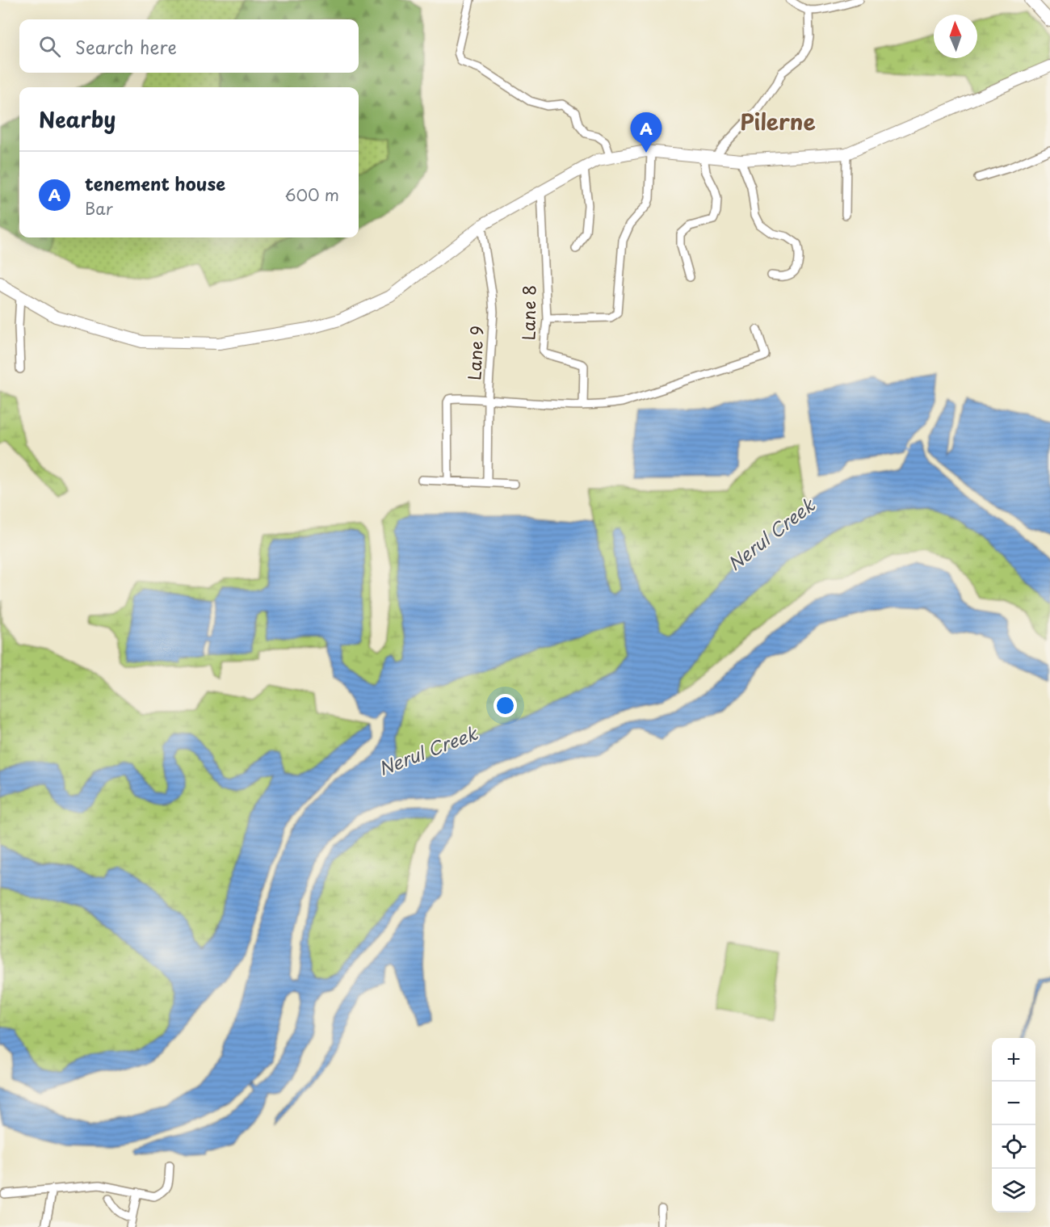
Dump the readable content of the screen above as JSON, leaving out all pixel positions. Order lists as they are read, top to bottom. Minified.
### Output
{"streets":{"street":["Lane 8","Lane 9"]},"districts":["Pilerne"],"water":["Nerul Creek"],"north":"top","page":{"search":"Search here","heading":"Nearby","pins":"A","list":[{"mark":"A","name":"tenement house","note":"Bar","value":"600 m"}],"map_buttons":["+","−"]}}
